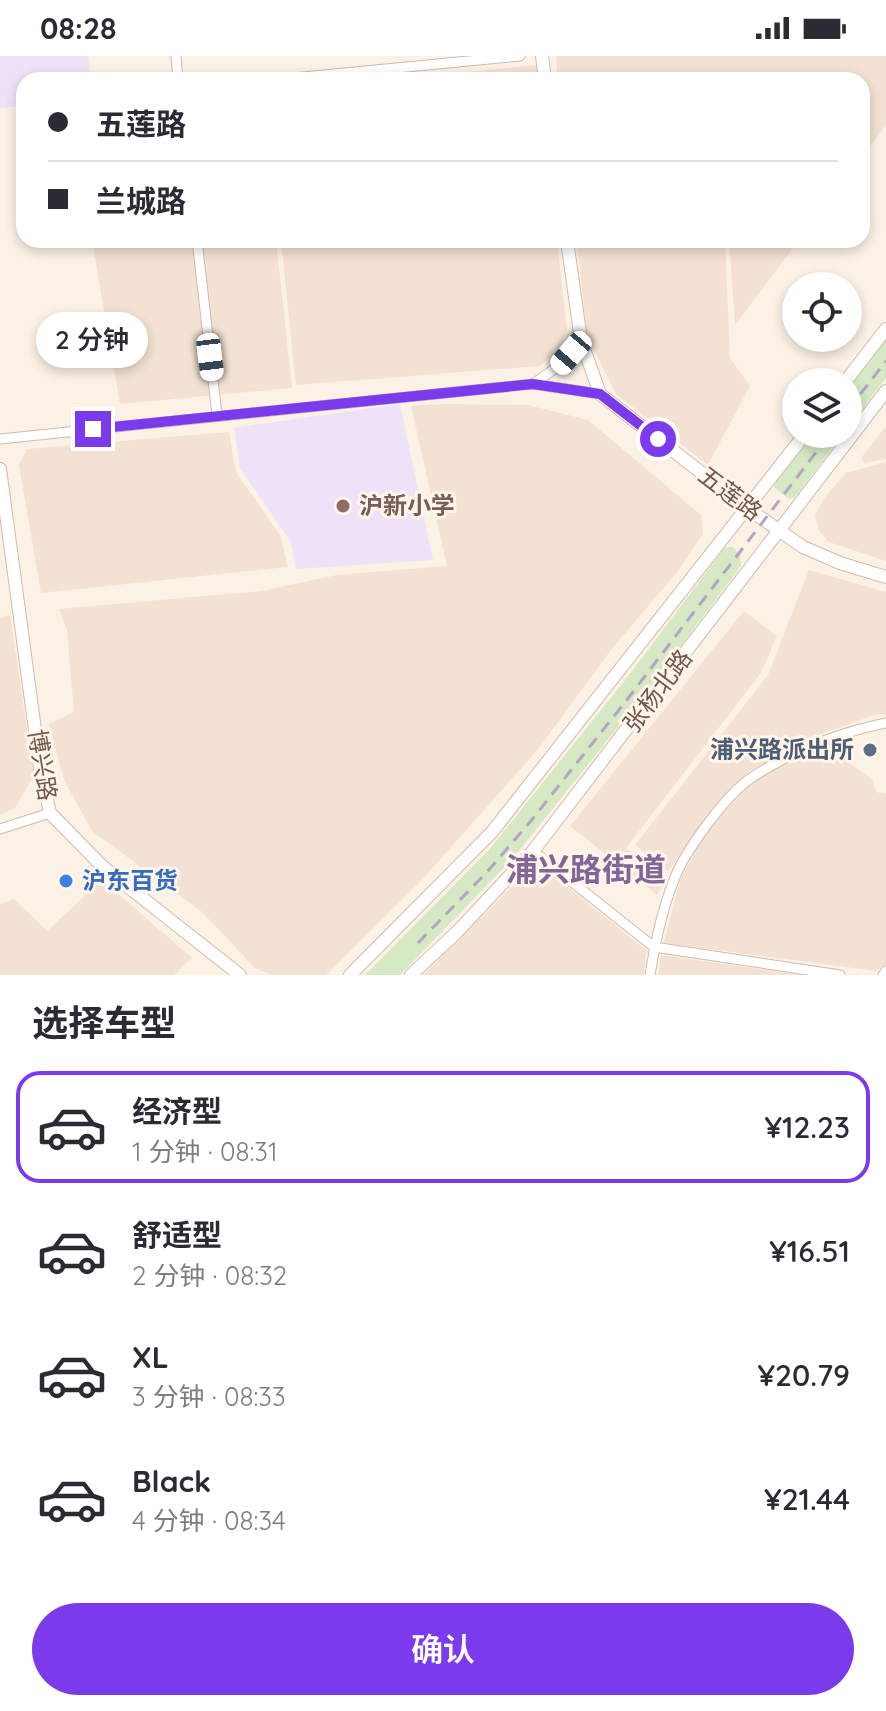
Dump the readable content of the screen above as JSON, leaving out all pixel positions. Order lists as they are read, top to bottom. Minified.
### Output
{"streets":{"main road":["五莲路","张杨北路","博兴路"]},"crossings":[["五莲路","张杨北路"]],"districts":["浦兴路街道"],"places":["沪新小学","浦兴路派出所","沪东百货"],"page":{"status":"08:28","banner":["五莲路","兰城路"],"bubble":"2 分钟","heading":"选择车型","list":[{"name":"经济型","note":"1 分钟 · 08:31","value":"¥12.23"},{"name":"舒适型","note":"2 分钟 · 08:32","value":"¥16.51"},{"name":"XL","note":"3 分钟 · 08:33","value":"¥20.79"},{"name":"Black","note":"4 分钟 · 08:34","value":"¥21.44"}],"buttons":"确认"}}
